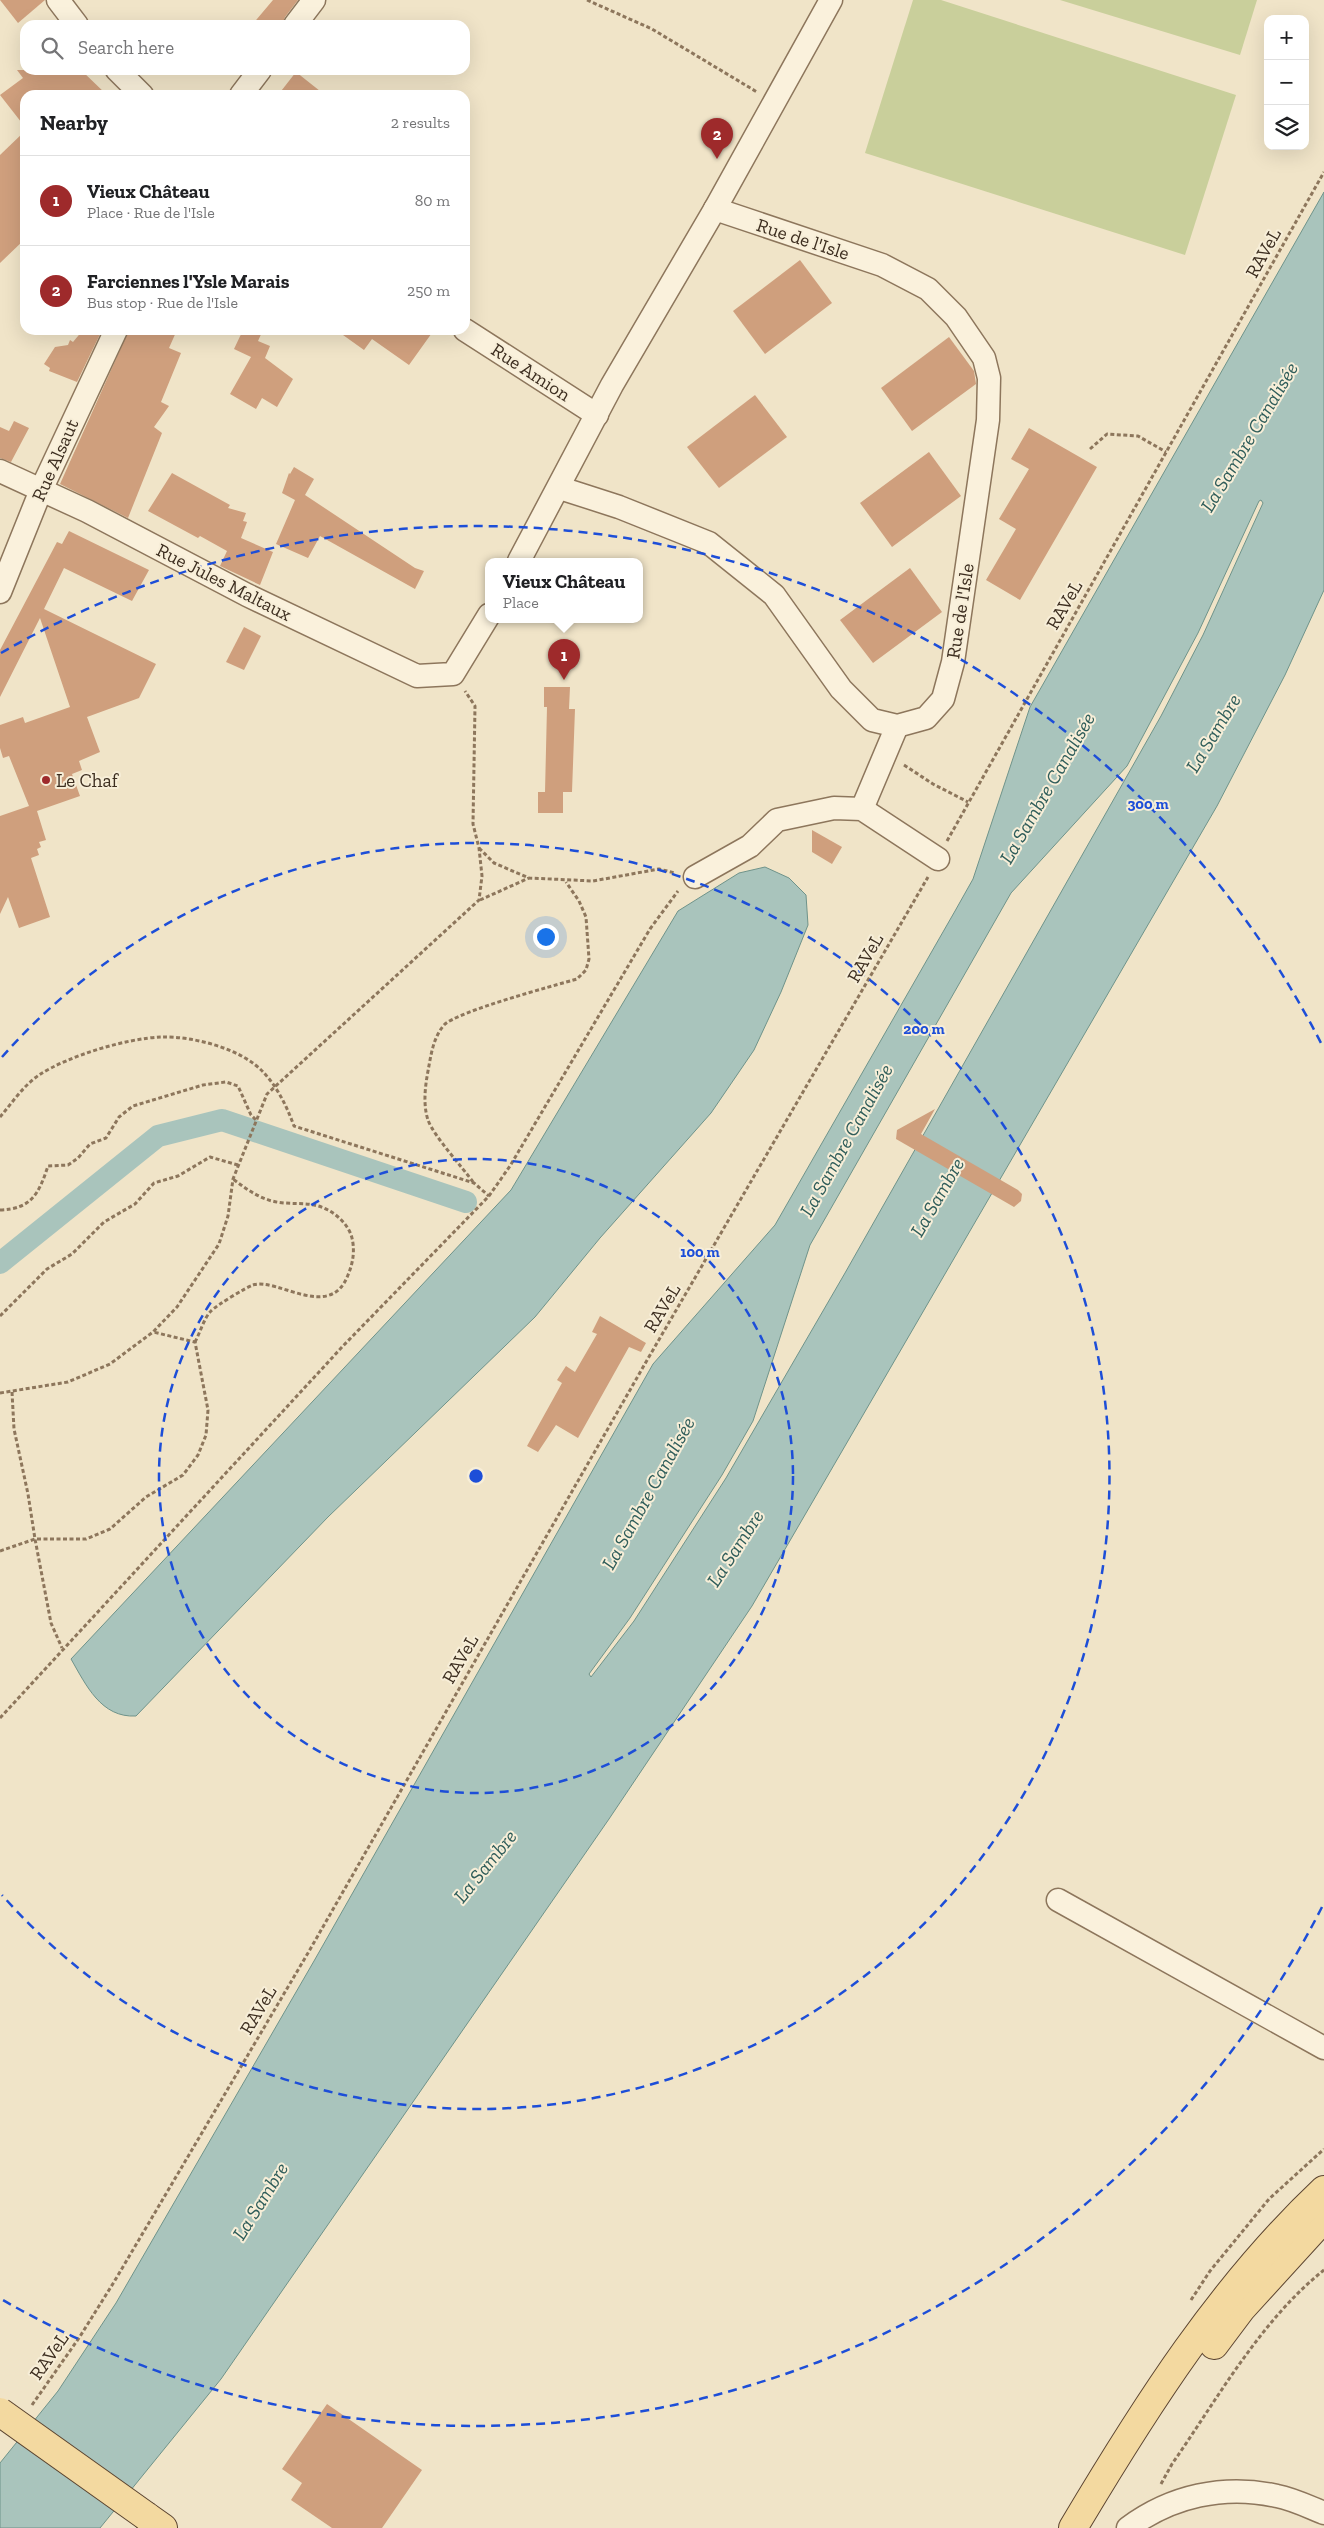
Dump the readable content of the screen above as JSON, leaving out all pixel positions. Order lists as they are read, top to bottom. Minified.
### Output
{"streets":{"street":["Rue de l'Isle","Rue Amion","Rue Alsaut","Rue Jules Maltaux"],"path":["RAVeL"]},"crossings":[["Rue Alsaut","Rue Jules Maltaux"]],"water":["La Sambre Canalisée","La Sambre"],"places":["Le Chaf"],"page":{"map_buttons":["+","−"],"search":"Search here","heading":["Nearby","2 results"],"pins":["2","1"],"list":[{"mark":"1","name":"Vieux Château","note":"Place · Rue de l'Isle","value":"80 m"},{"mark":"2","name":"Farciennes l'Ysle Marais","note":"Bus stop · Rue de l'Isle","value":"250 m"}],"popup":["Vieux Château","Place"]},"rings":["300 m","200 m","100 m"]}
